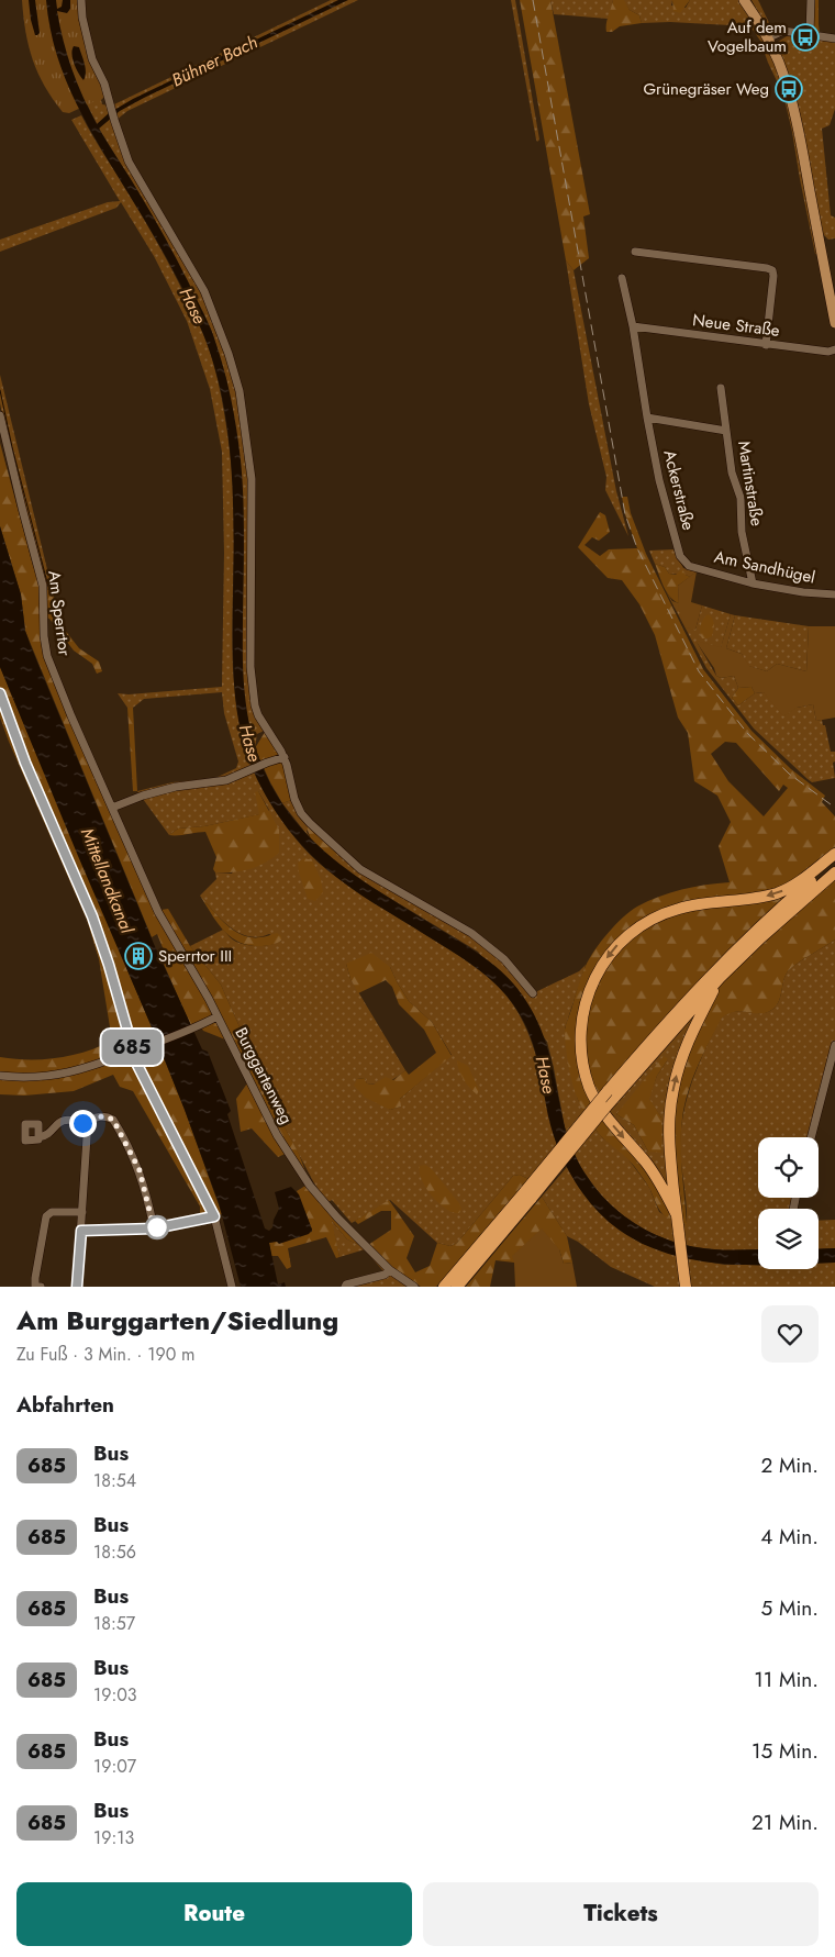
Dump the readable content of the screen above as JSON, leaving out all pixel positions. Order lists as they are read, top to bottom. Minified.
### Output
{"streets":{"street":["Neue Straße","Martinstraße","Ackerstraße","Am Sandhügel","Am Sperrtor","Burggartenweg"]},"crossings":[["Neue Straße","Ackerstraße"],["Martinstraße","Ackerstraße"],["Martinstraße","Am Sandhügel"],["Ackerstraße","Am Sandhügel"],["Am Sperrtor","Burggartenweg"]],"water":["Bühner Bach","Hase","Mittellandkanal"],"places":{"bus stop":["Auf dem Vogelbaum","Grünegräser Weg"],"building":["Sperrtor III"]},"lines":["bus line 685"],"page":{"on_map":"685","heading":[["Am Burggarten/Siedlung","Zu Fuß · 3 Min. · 190 m"],"Abfahrten"],"list":[{"mark":"685","name":"Bus","note":"18:54","value":"2 Min."},{"mark":"685","name":"Bus","note":"18:56","value":"4 Min."},{"mark":"685","name":"Bus","note":"18:57","value":"5 Min."},{"mark":"685","name":"Bus","note":"19:03","value":"11 Min."},{"mark":"685","name":"Bus","note":"19:07","value":"15 Min."},{"mark":"685","name":"Bus","note":"19:13","value":"21 Min."}],"buttons":["Route","Tickets"]}}
